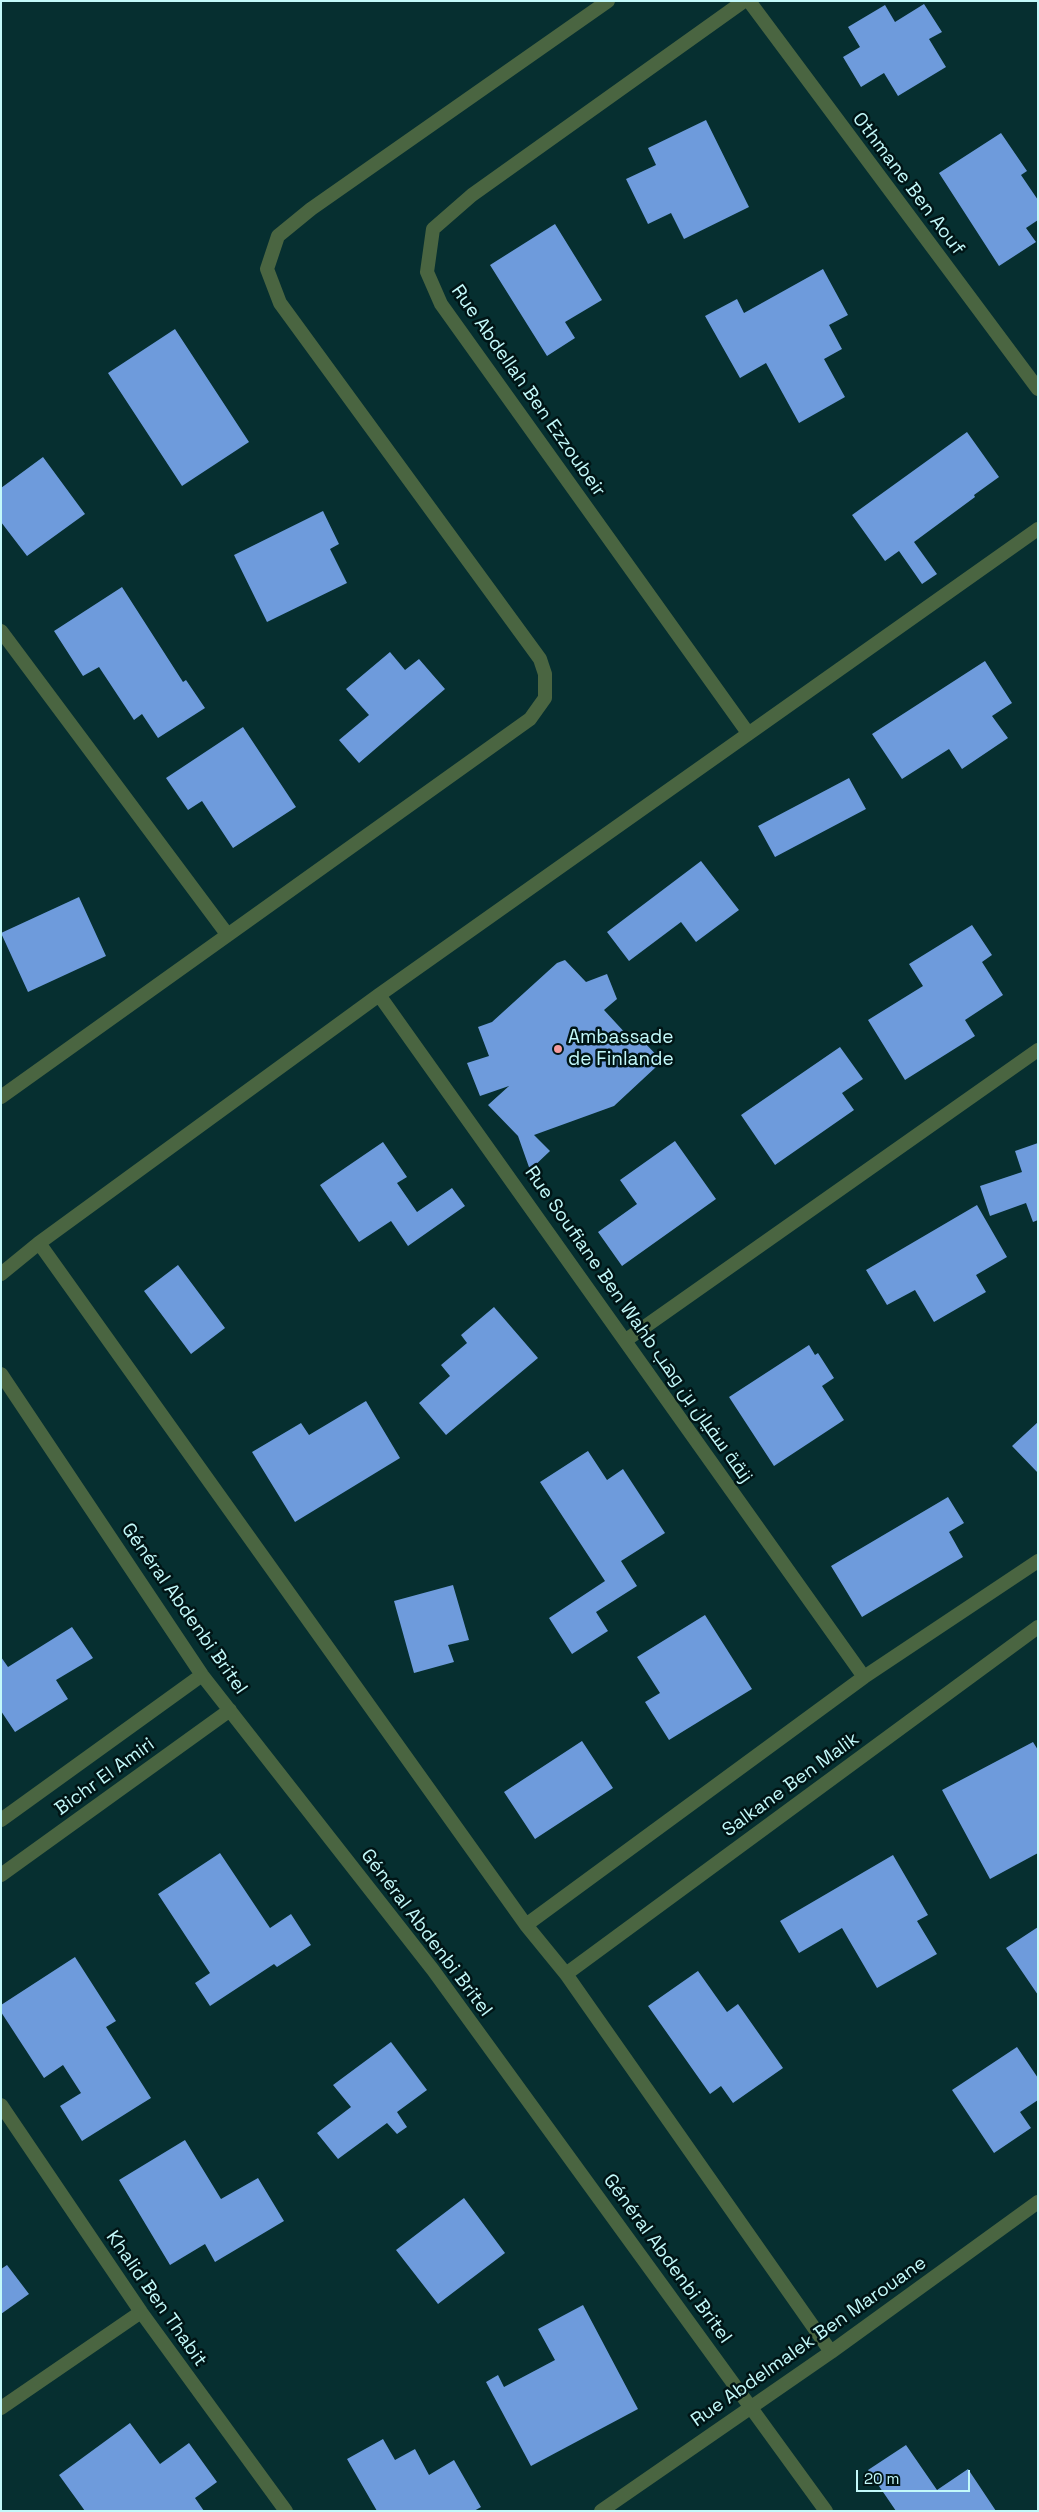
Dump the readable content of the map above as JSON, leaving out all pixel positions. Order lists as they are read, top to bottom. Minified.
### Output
{"streets":{"street":["Othmane Ben Aouf","Rue Abdellah Ben Ezzoubeir","Rue Soufiane Ben Wahb زنقة سفيان بن وهب","Général Abdenbi Britel","Bichr El Amiri","Salkane Ben Malik","Khalid Ben Thabit","Rue Abdelmalek Ben Marouane"]},"crossings":[["Général Abdenbi Britel","Bichr El Amiri"],["Général Abdenbi Britel","Rue Abdelmalek Ben Marouane"]],"places":["Ambassade de Finlande"],"scale_bar":"20 m"}
